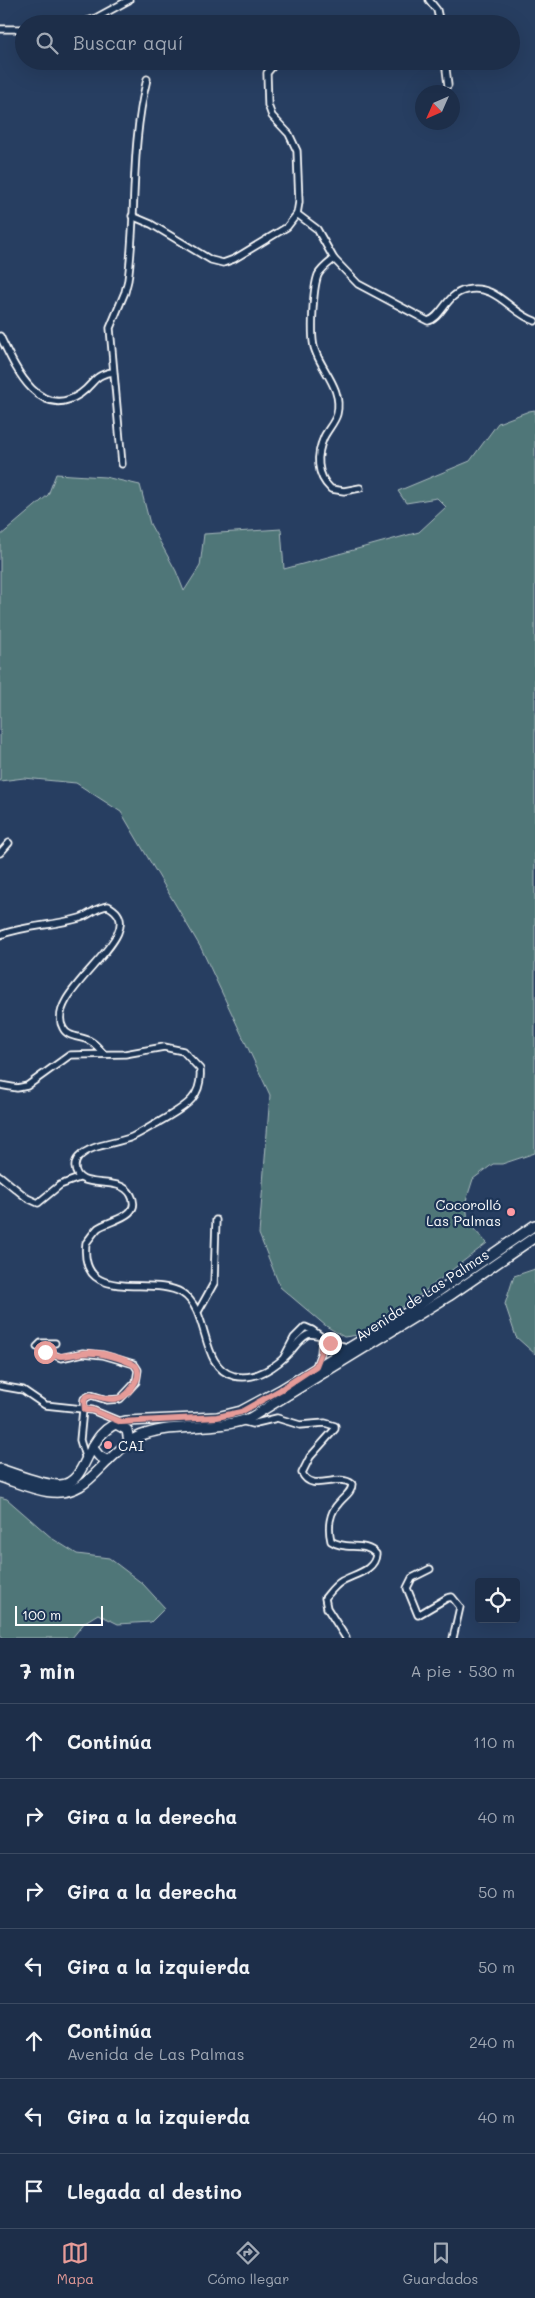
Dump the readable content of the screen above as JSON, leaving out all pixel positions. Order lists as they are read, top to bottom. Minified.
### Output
{"streets":{"main road":["Avenida de Las Palmas"]},"places":["Cocorolló Las Palmas","CAI"],"scale_bar":"100 m","north":"bottom left","page":{"search":"Buscar aquí","scale":"100 m","heading":["7 min","A pie · 530 m"],"list":[["Continúa","110 m"],["Gira a la derecha","40 m"],["Gira a la derecha","50 m"],["Gira a la izquierda","50 m"],["Continúa","Avenida de Las Palmas","240 m"],["Gira a la izquierda","40 m"],"Llegada al destino"],"nav":["Mapa","Cómo llegar","Guardados"]}}
